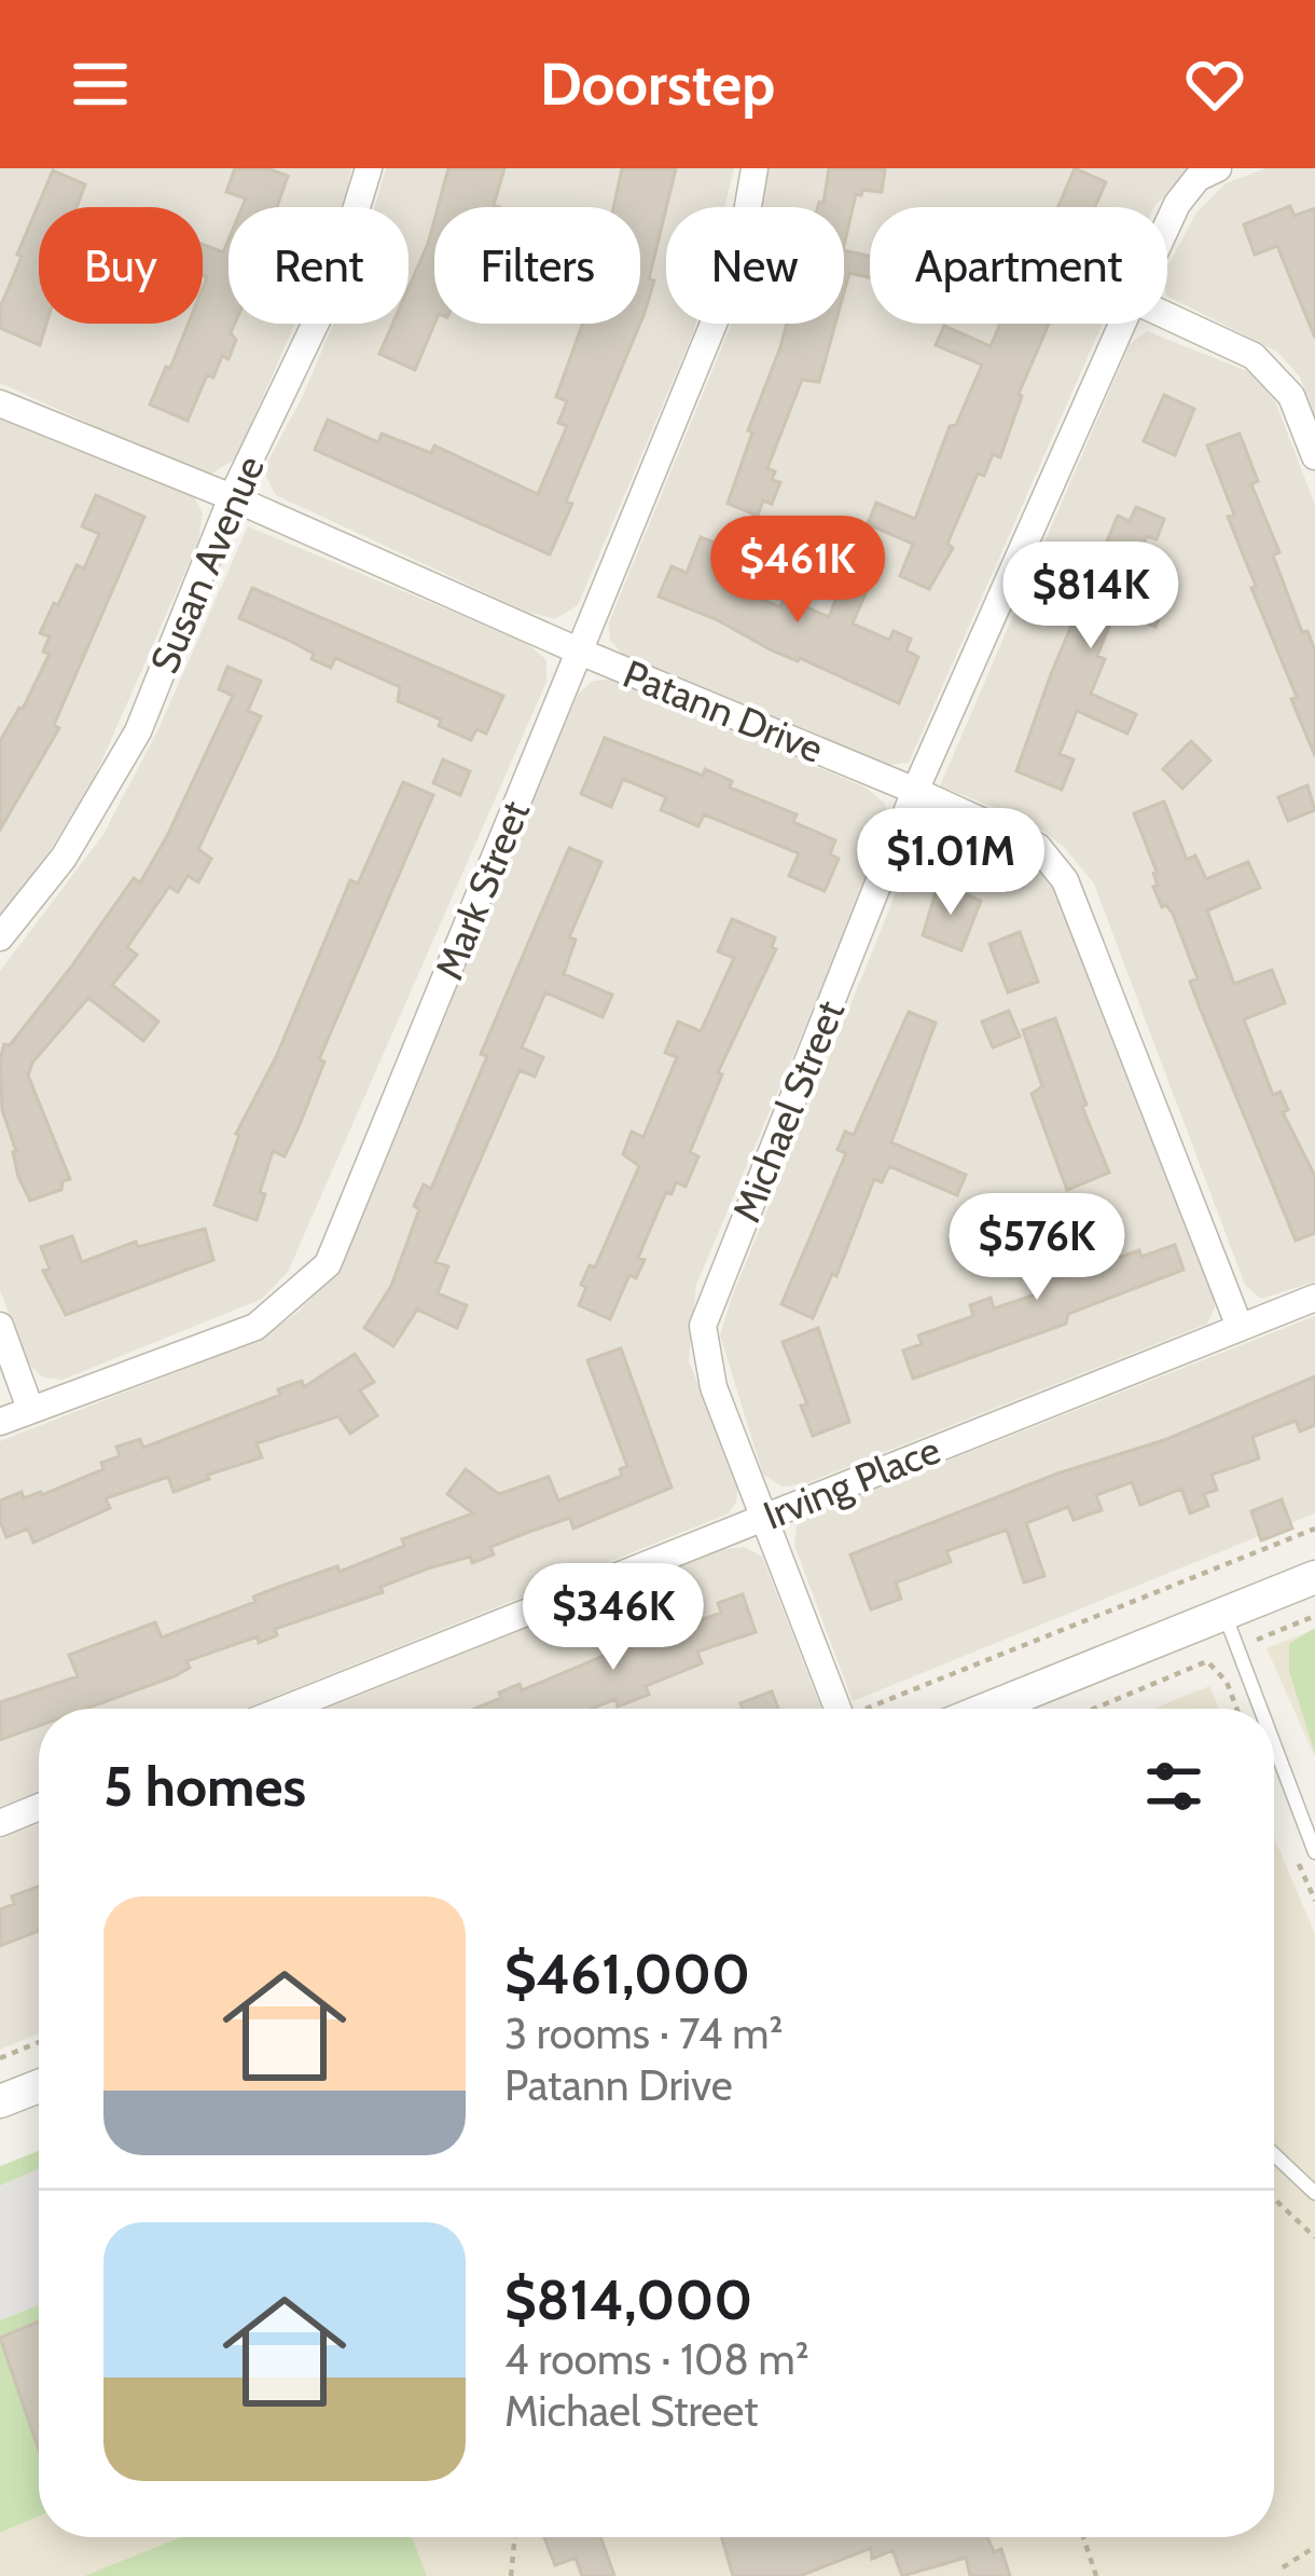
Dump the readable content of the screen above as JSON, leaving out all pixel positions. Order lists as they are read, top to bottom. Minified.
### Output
{"streets":{"street":["Susan Avenue","Patann Drive","Mark Street","Michael Street","Irving Place"]},"crossings":[["Susan Avenue","Patann Drive"],["Patann Drive","Mark Street"],["Patann Drive","Michael Street"],["Patann Drive","Irving Place"],["Michael Street","Irving Place"]],"page":{"header":"Doorstep","chip":["Buy","Rent","Filters","New","Apartment"],"price":["$461K","$814K","$1.01M","$576K","$346K"],"heading":"5 homes","list":[{"name":"$461,000","note":"3 rooms · 74 m² · Patann Drive"},{"name":"$814,000","note":"4 rooms · 108 m² · Michael Street"}]}}
